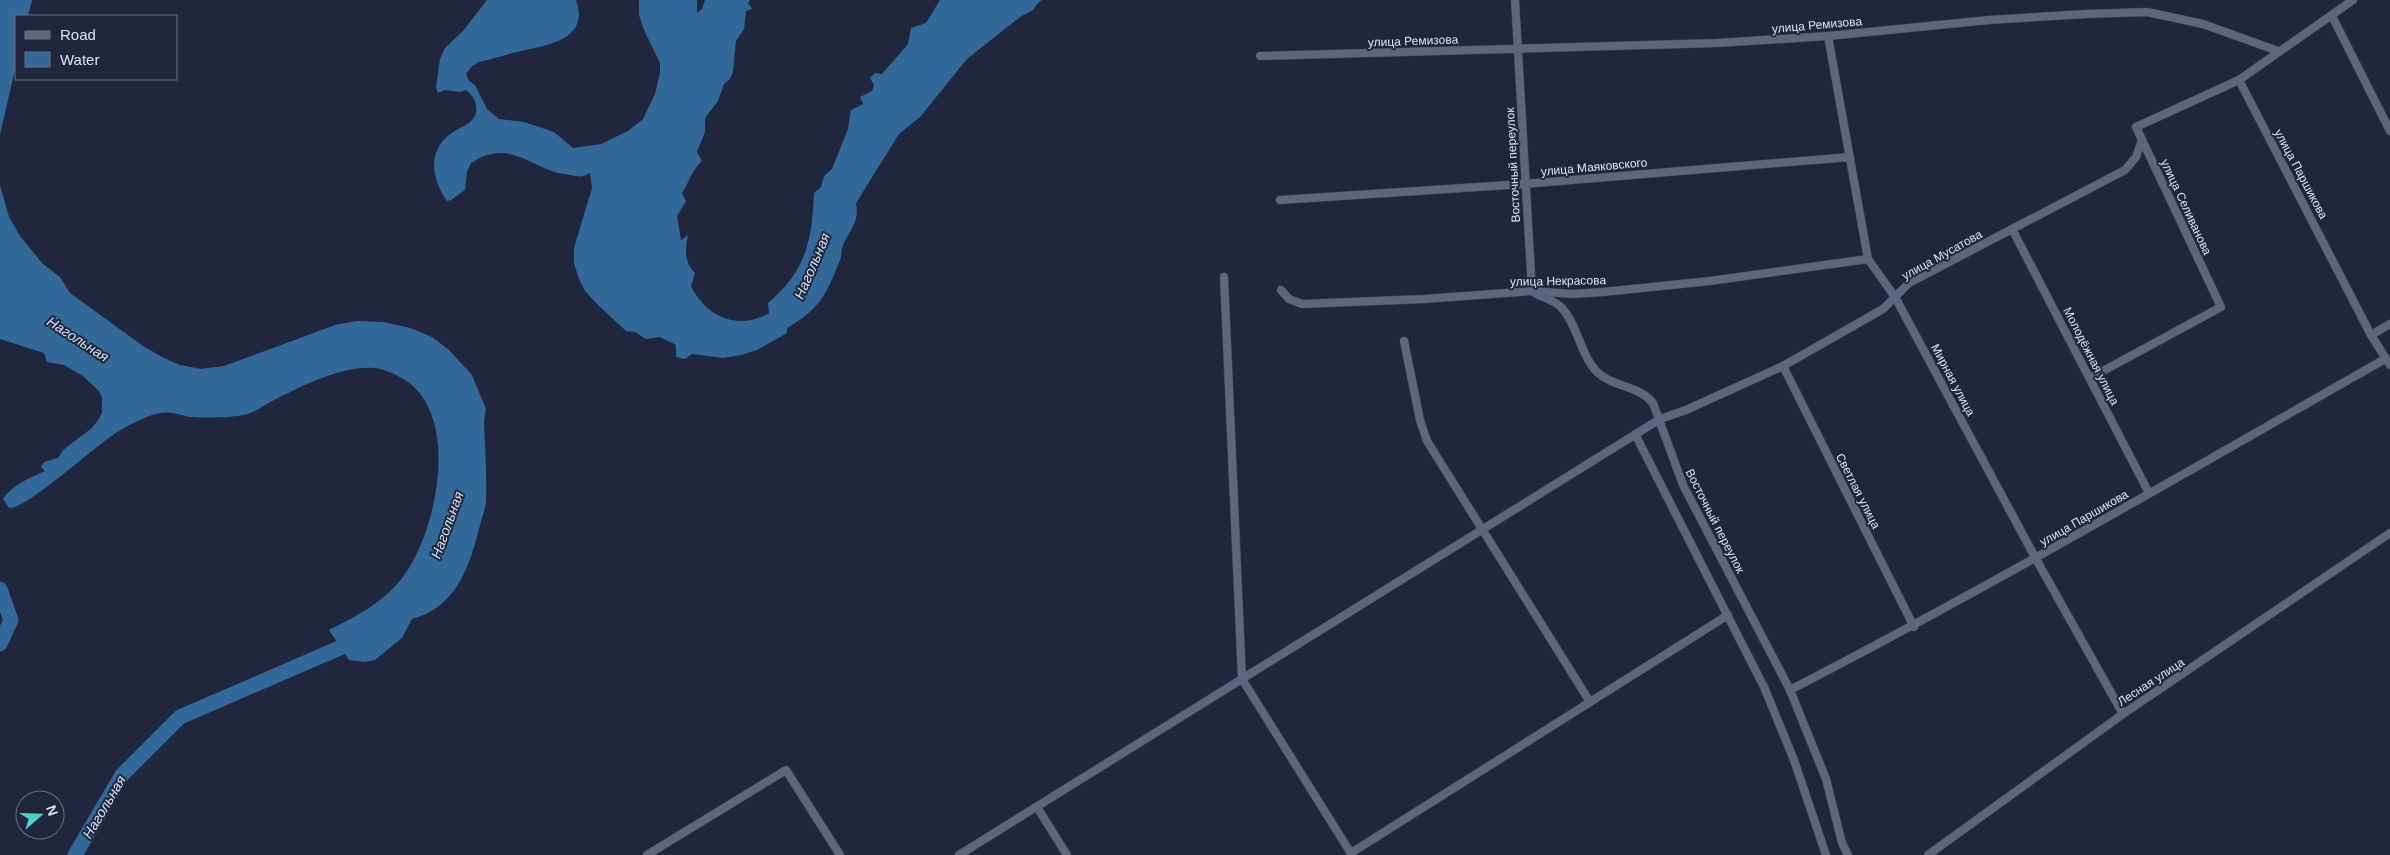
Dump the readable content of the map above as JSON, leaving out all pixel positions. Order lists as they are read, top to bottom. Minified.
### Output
{"streets":{"street":["улица Ремизова","Восточный переулок","улица Маяковского","улица Паршикова","улица Селиванова","улица Мусатова","улица Некрасова","Молодёжная улица","Мирная улица","Светлая улица","Лесная улица"]},"crossings":[["улица Ремизова","Восточный переулок"],["улица Ремизова","Мирная улица"],["Восточный переулок","улица Маяковского"],["Восточный переулок","улица Паршикова"],["Восточный переулок","улица Мусатова"],["Восточный переулок","улица Некрасова"],["улица Маяковского","Мирная улица"],["улица Паршикова","Молодёжная улица"],["улица Паршикова","Мирная улица"],["улица Паршикова","Светлая улица"],["улица Селиванова","улица Мусатова"],["улица Селиванова","Молодёжная улица"],["улица Мусатова","Молодёжная улица"],["улица Мусатова","Мирная улица"],["улица Мусатова","Светлая улица"],["улица Некрасова","Мирная улица"],["Мирная улица","Лесная улица"]],"water":["Нагольная"],"legend":["Road","Water"],"north":"right"}
